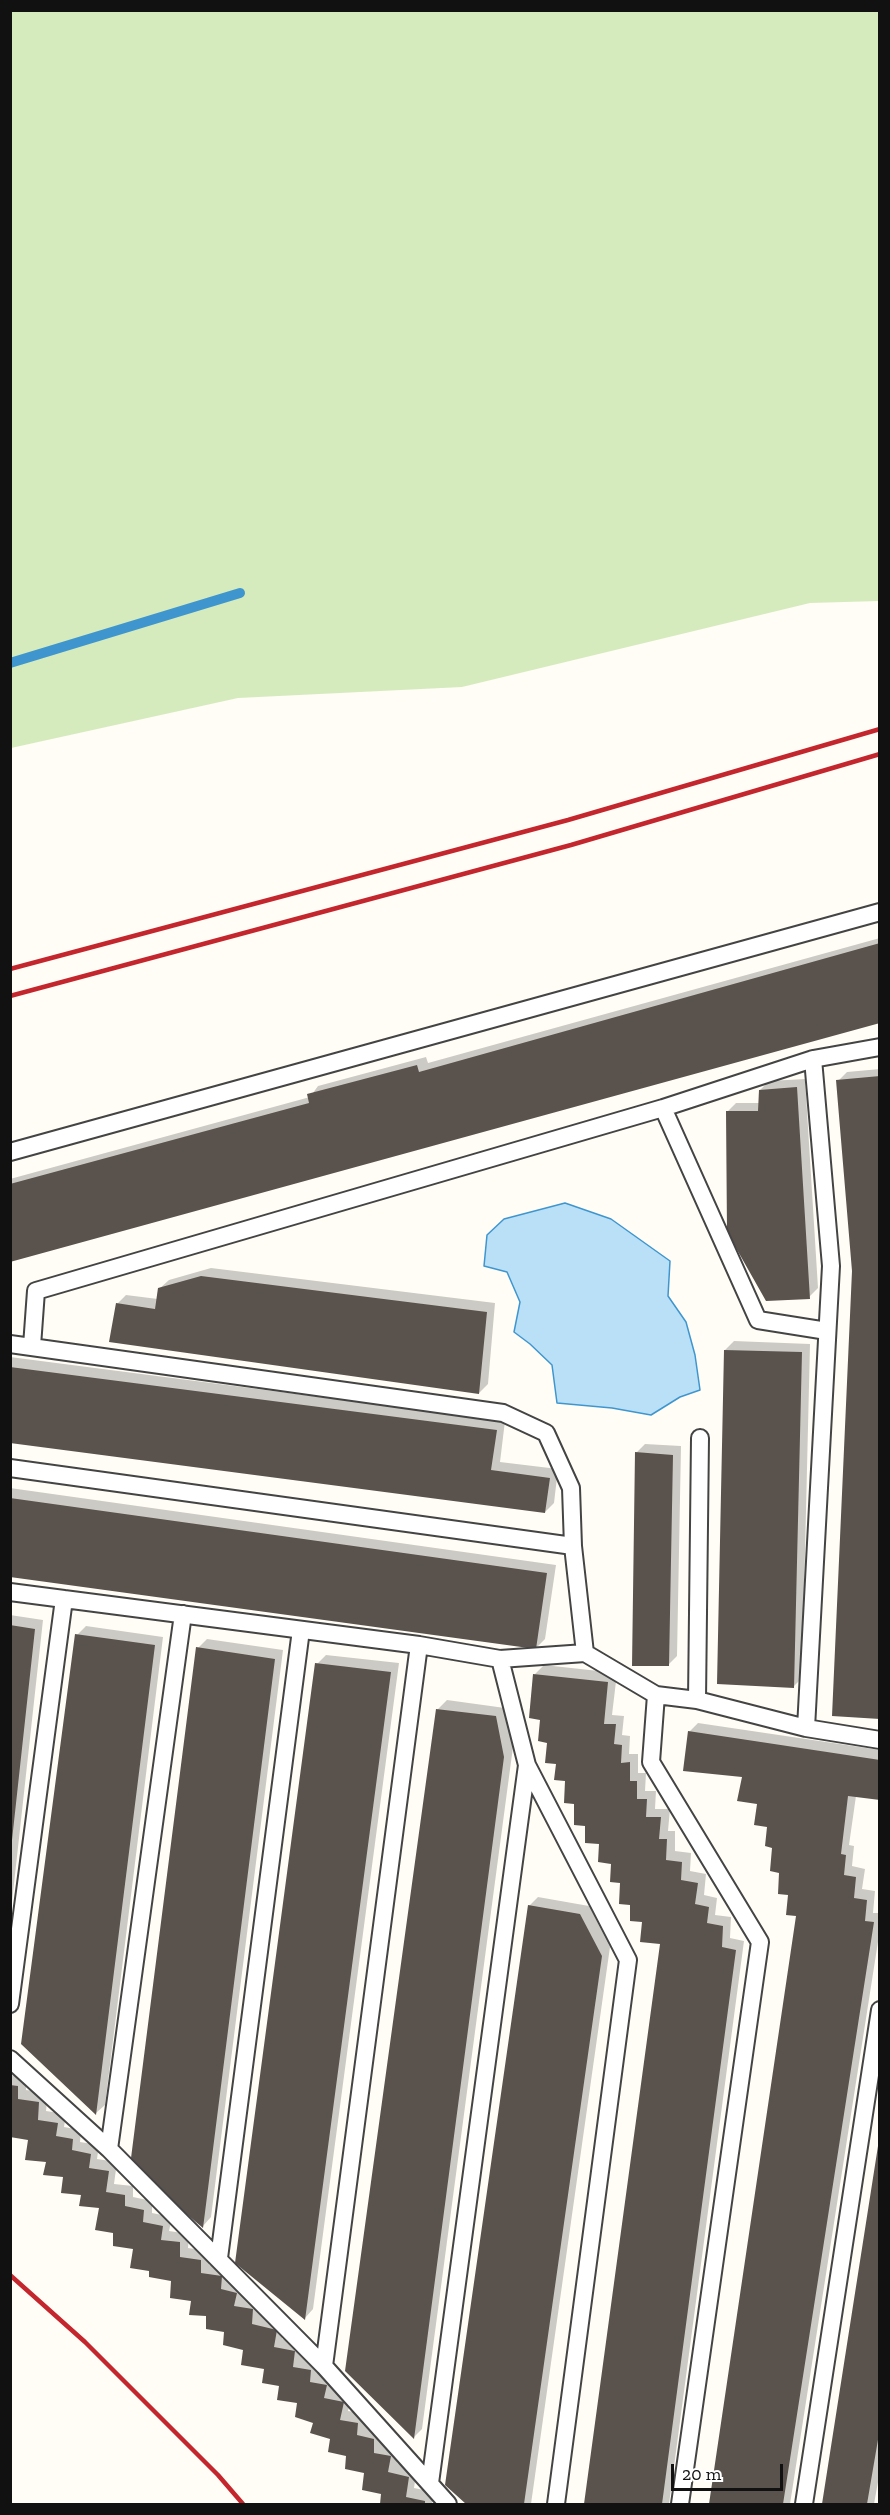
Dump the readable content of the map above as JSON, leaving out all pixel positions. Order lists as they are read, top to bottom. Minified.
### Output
{"scale_bar":"20 m"}
